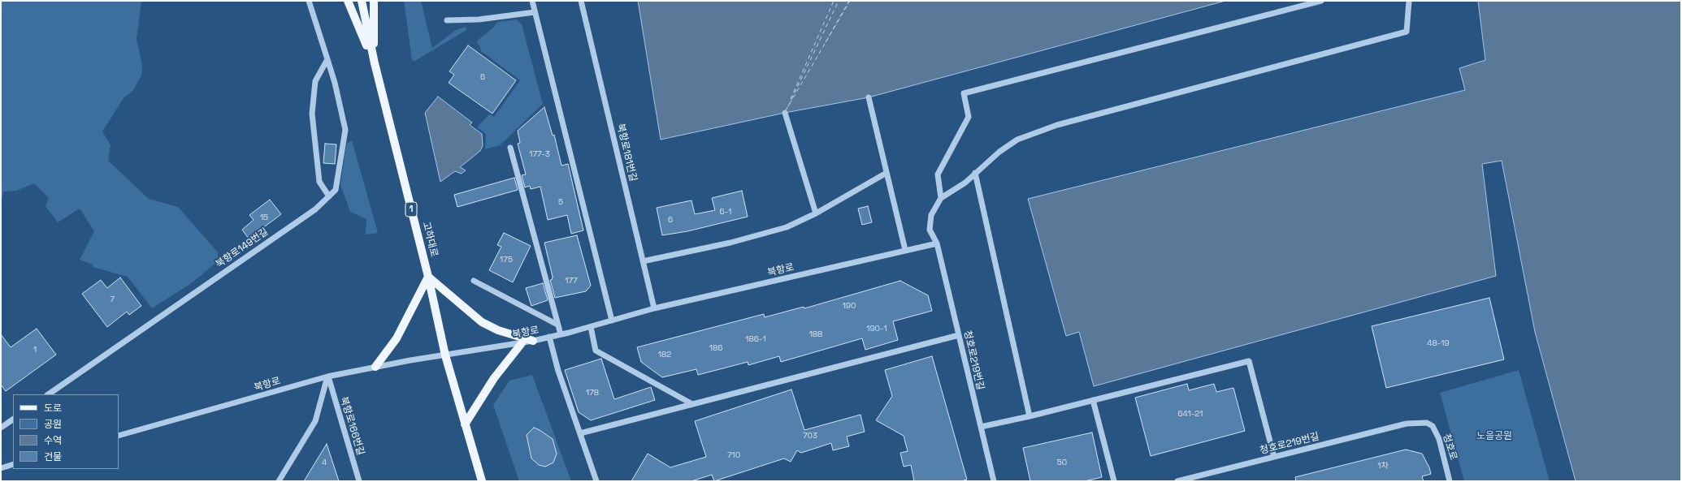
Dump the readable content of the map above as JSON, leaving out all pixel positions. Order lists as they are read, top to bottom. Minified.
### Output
{"streets":{"main road":["1","고하대로"],"street":["북항로181번길","북항로149번길","북항로","청호로219번길","북항로166번길","청호로"]},"crossings":[["북항로181번길","북항로"],["고하대로","북항로"],["북항로","청호로219번길"],["북항로","북항로166번길"],["청호로219번길","청호로"]],"parks":["노을공원"],"house_numbers":["6","177-3","5","6-1","15","6","175","177","7","190","190-1","188","186-1","48-19","186","1","182","178","641-21","703","710","4","50","1차"],"legend":["도로","공원","수역","건물"]}
